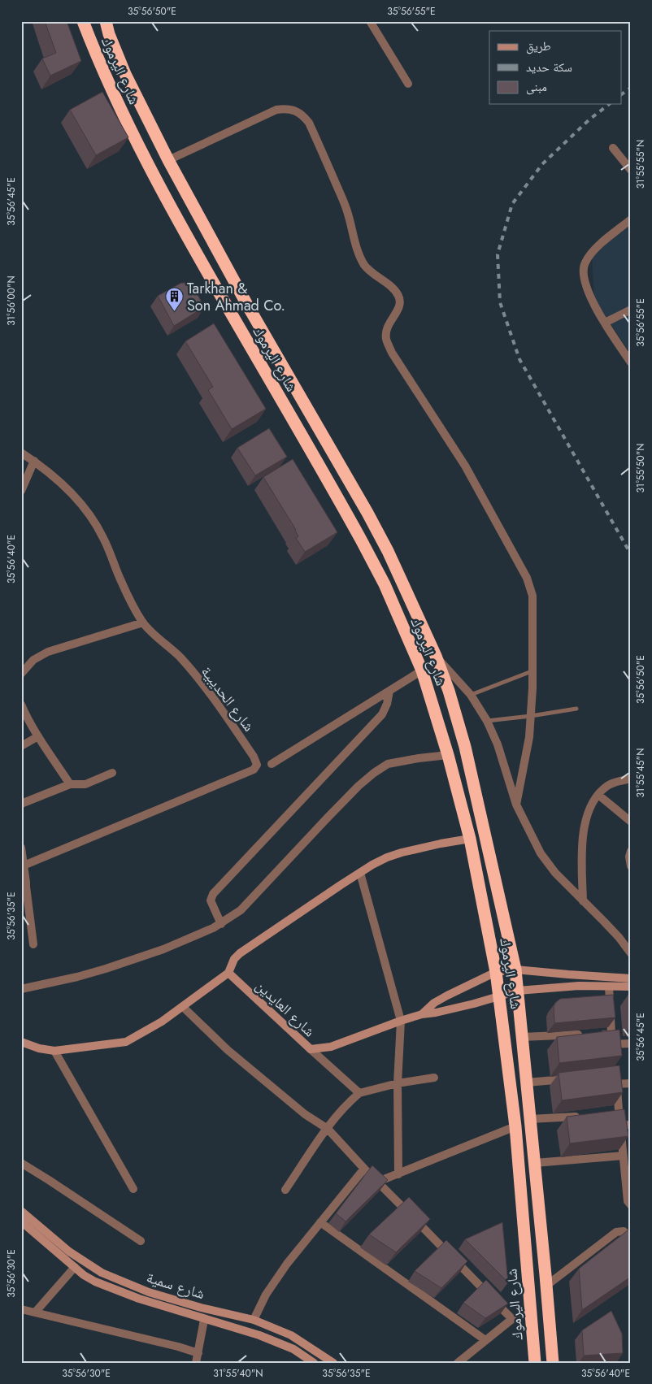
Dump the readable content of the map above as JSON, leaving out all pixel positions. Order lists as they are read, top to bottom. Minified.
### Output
{"streets":{"highway":["شارع اليرموك"],"street":["شارع الحديبية","شارع العايدين","شارع سمية"]},"crossings":[["شارع اليرموك","شارع العايدين"]],"places":{"building":["Tarkhan & Son Ahmad Co."]},"legend":["طريق","سكة حديد","مبنى"],"coordinates":["35°56'50\"E","35°56'55\"E","31°55'55\"N","35°56'45\"E","31°56'00\"N","31°55'50\"N","35°56'40\"E","31°55'45\"N","35°56'35\"E","35°56'30\"E","31°55'40\"N"]}
